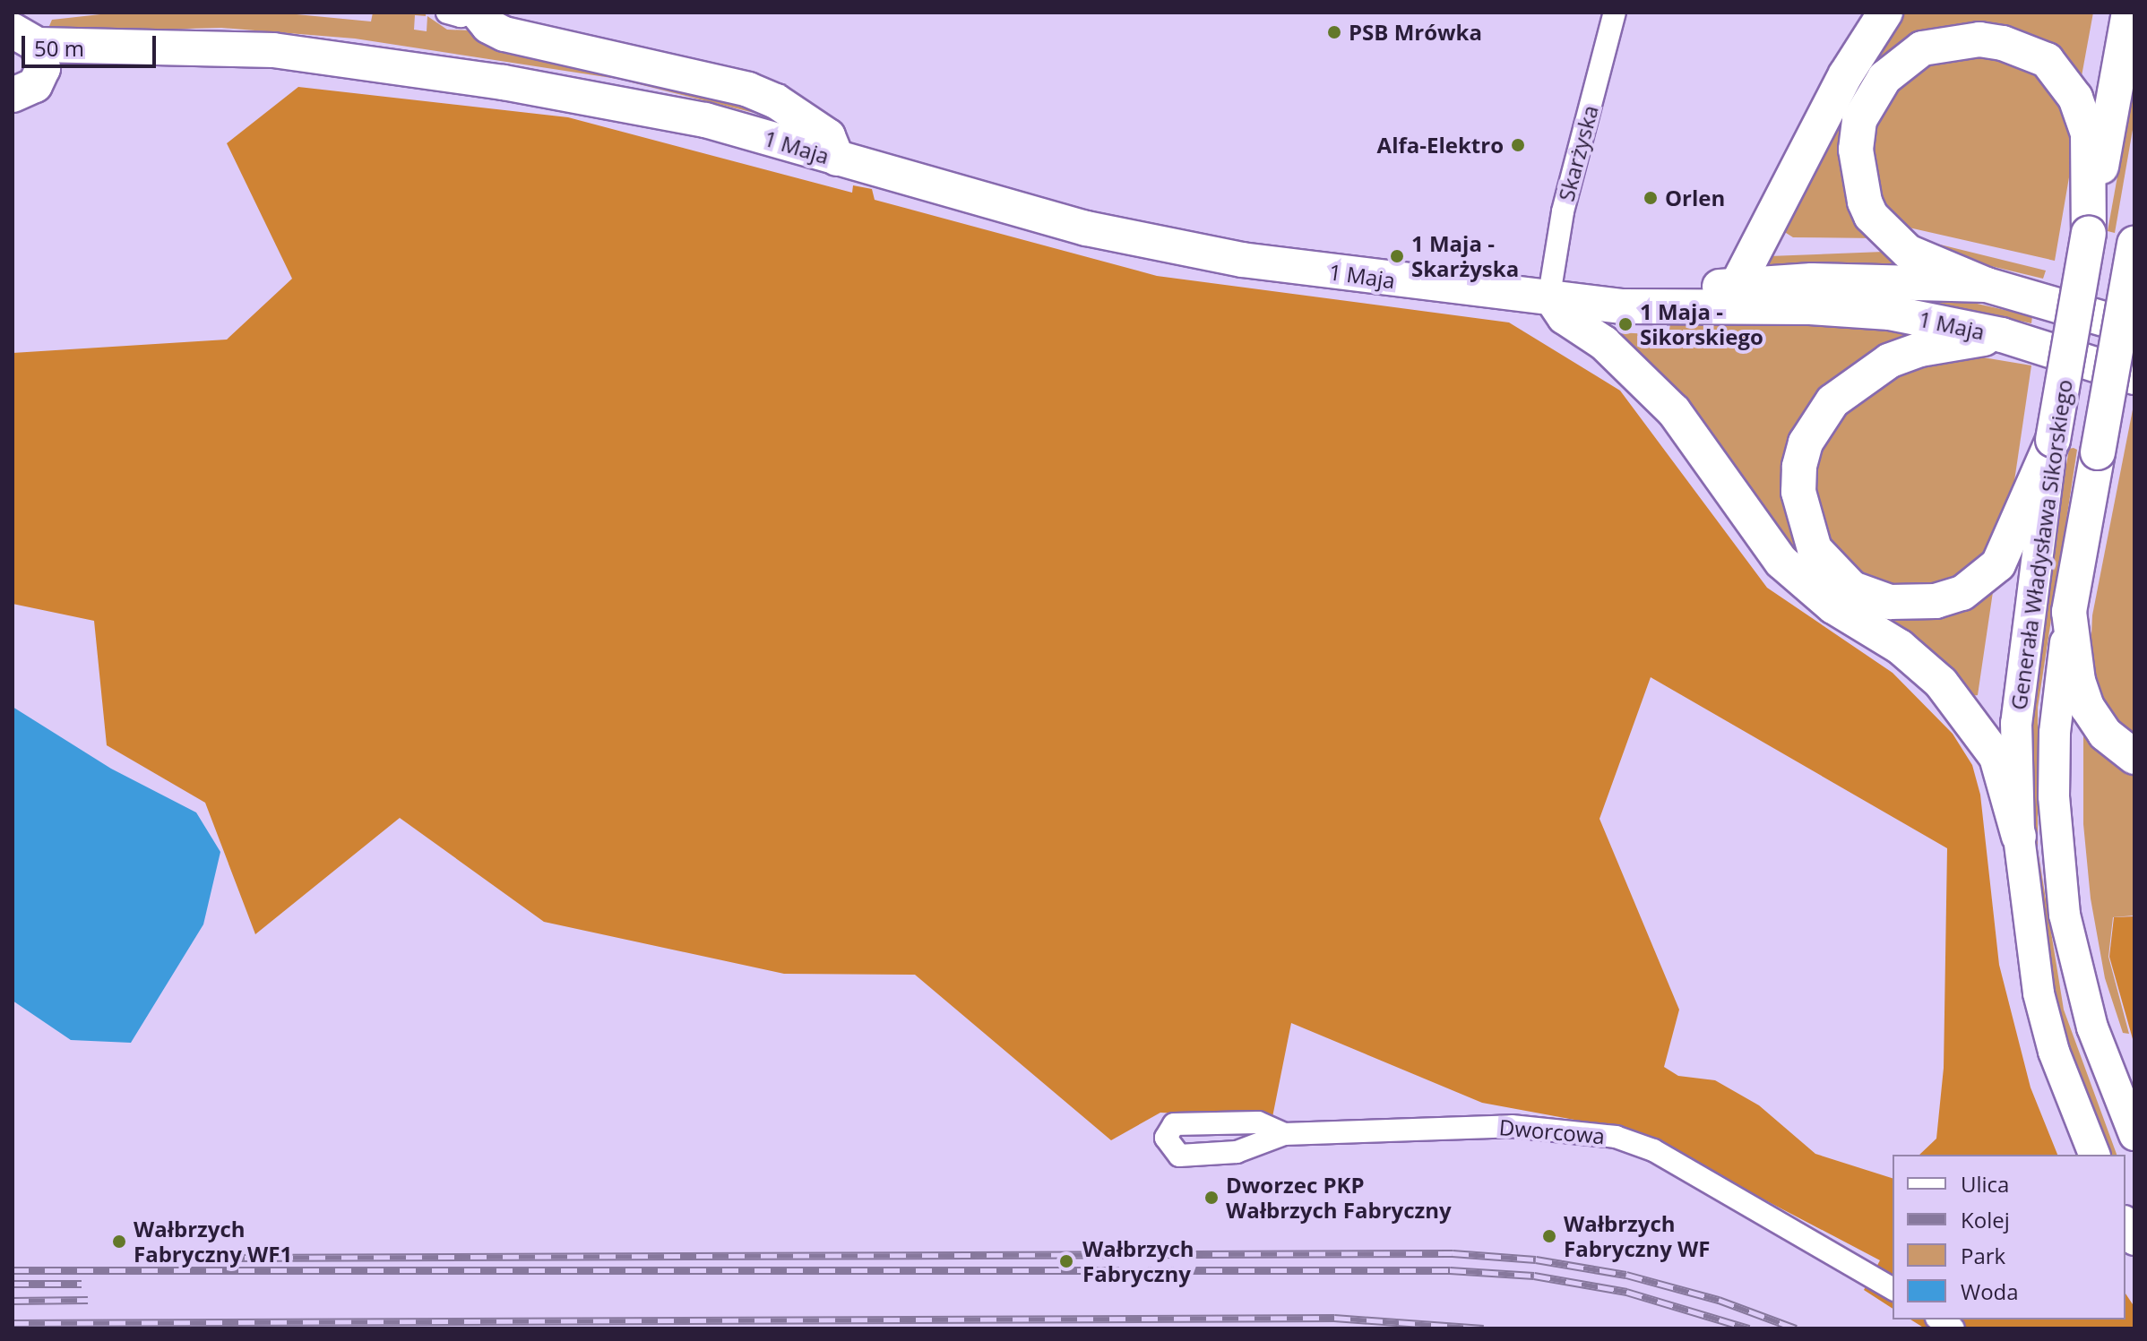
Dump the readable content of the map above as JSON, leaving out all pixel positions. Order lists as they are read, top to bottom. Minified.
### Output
{"streets":{"main road":["1 Maja","Generała Władysława Sikorskiego"],"street":["Skarżyska","Dworcowa"]},"crossings":[["1 Maja","Skarżyska"]],"places":["PSB Mrówka","Alfa-Elektro","Orlen","1 Maja - Skarżyska","1 Maja - Sikorskiego","Dworzec PKP Wałbrzych Fabryczny","Wałbrzych Fabryczny WF","Wałbrzych Fabryczny WF1","Wałbrzych Fabryczny"],"legend":["Ulica","Kolej","Park","Woda"],"scale_bar":"50 m"}
